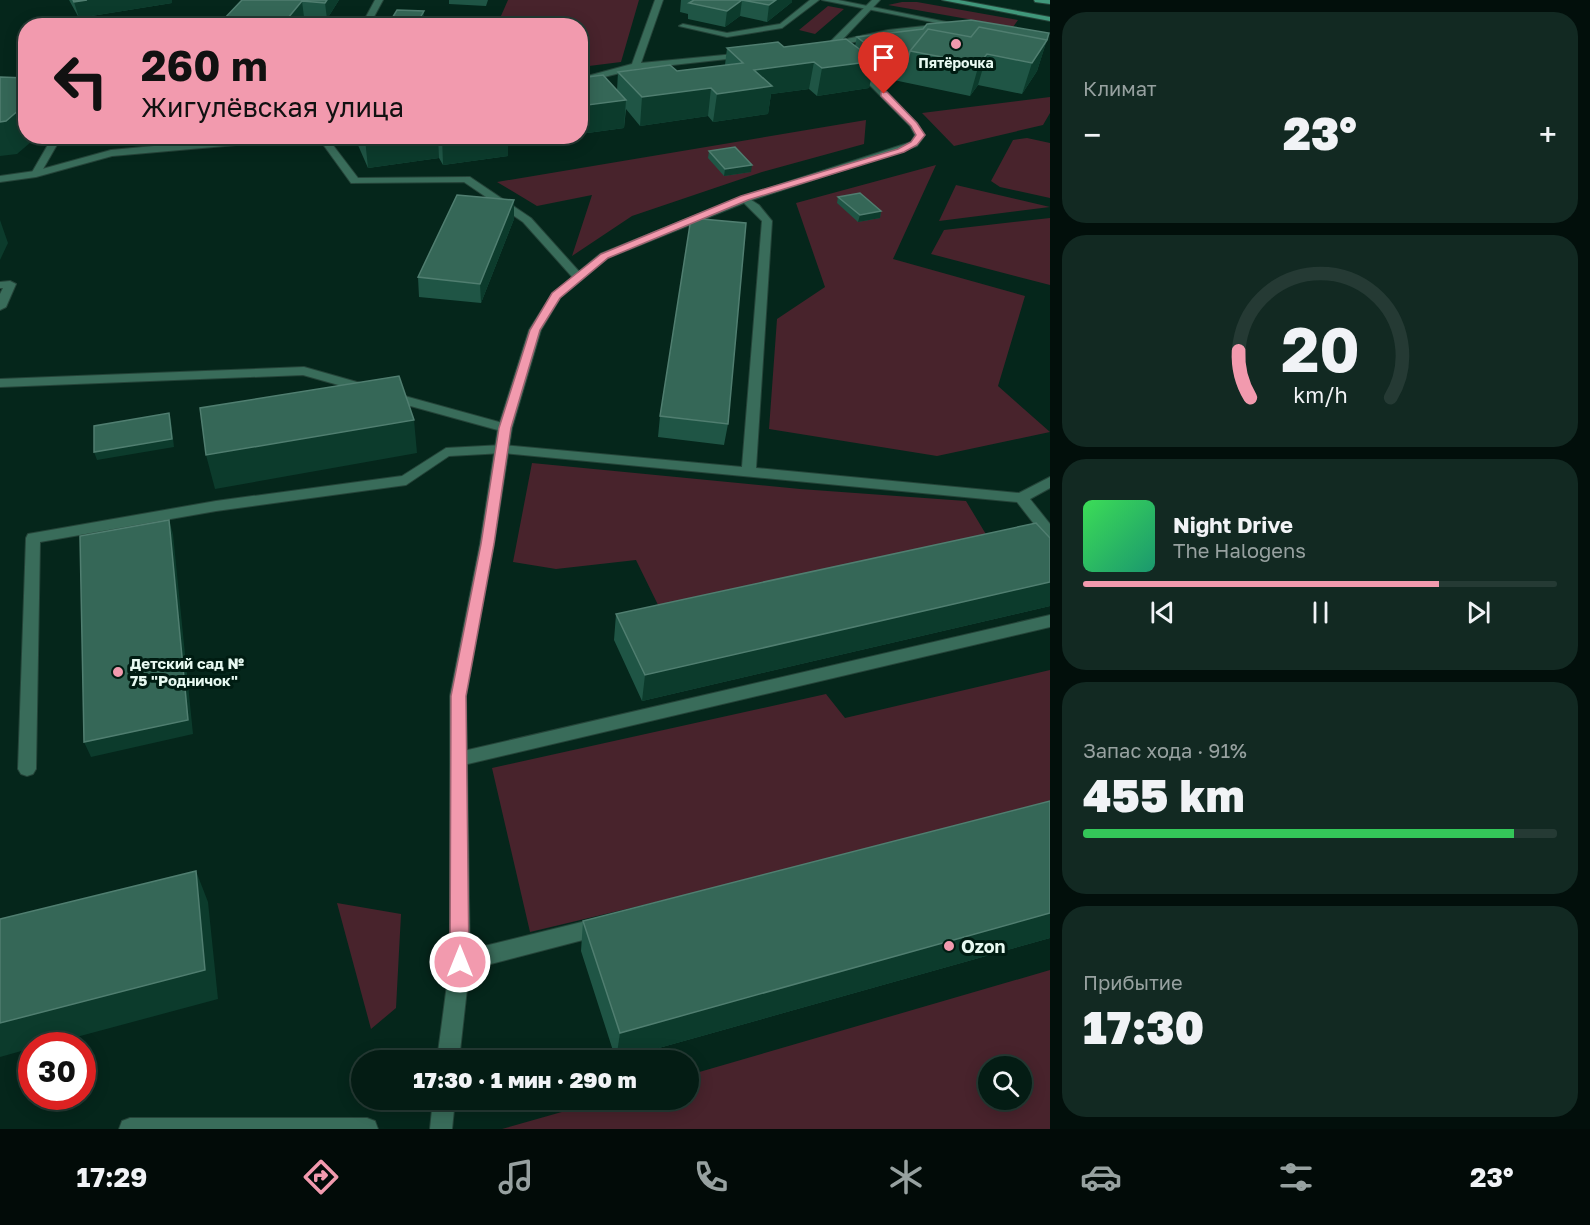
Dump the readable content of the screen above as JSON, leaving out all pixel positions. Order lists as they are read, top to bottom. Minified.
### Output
{"places":["Пятёрочка","Детский сад № 75 \"Родничок\"","Ozon"],"page":{"tile":["Климат",["Запас хода · 91%","455 km"],["Прибытие","17:30"]],"turn":["260 m","Жигулёвская улица"],"heat":["−","23°","+"],"song":["Night Drive","The Halogens"],"limit":"30","trip":"17:30 · 1 мин · 290 m","tabs":["17:29","23°"],"gauge":["20","km/h"]}}
